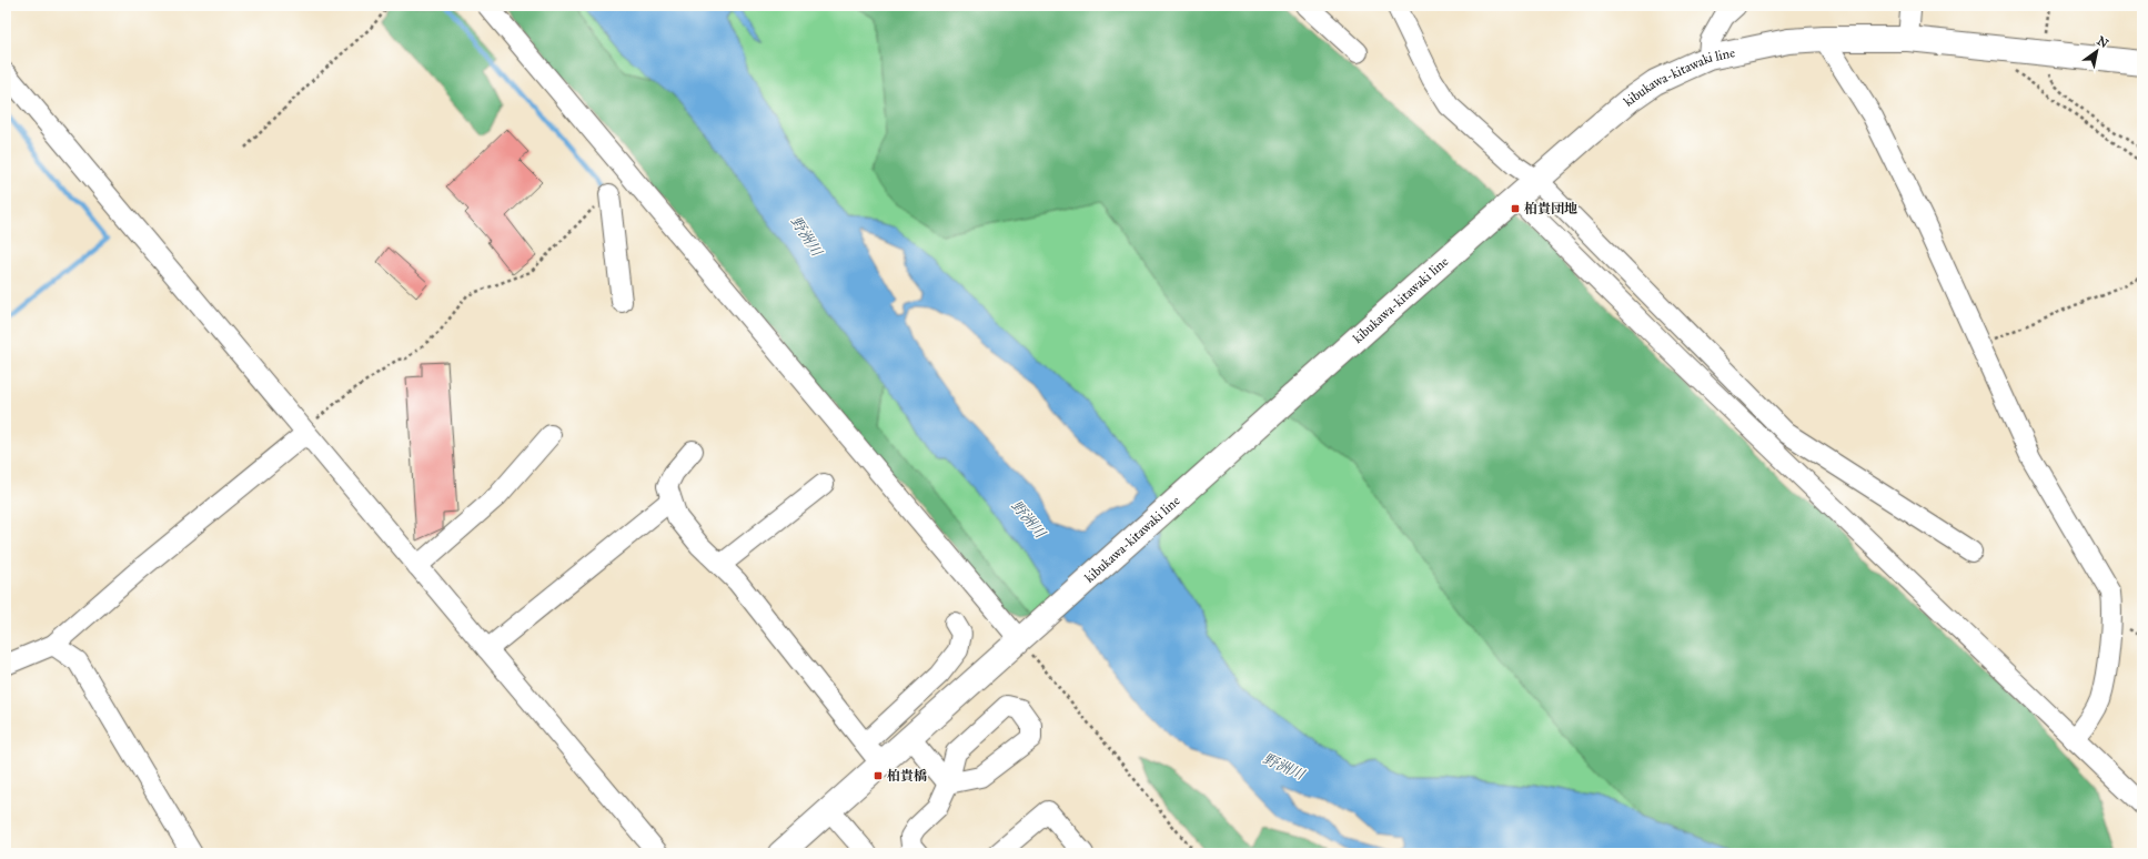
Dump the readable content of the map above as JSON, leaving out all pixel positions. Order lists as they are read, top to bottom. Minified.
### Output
{"streets":{"main road":["kibukawa-kitawaki line"]},"water":["野洲川"],"places":{"transit":["柏貴団地","柏貴橋"]},"north":"top right"}
